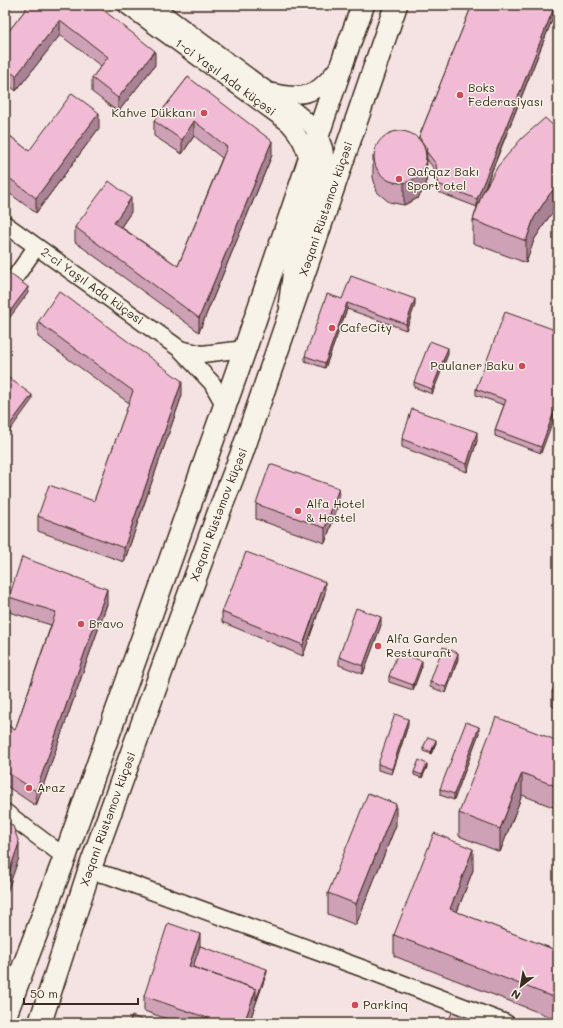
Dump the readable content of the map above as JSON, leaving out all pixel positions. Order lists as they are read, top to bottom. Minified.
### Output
{"streets":{"main road":["Xəqani Rüstəmov küçəsi"],"street":["1-ci Yaşıl Ada küçəsi","2-ci Yaşıl Ada küçəsi"]},"places":["Boks Federasiyası","Kahve Dükkanı","Qafqaz Bakı Sport otel","CafeCity","Paulaner Baku","Alfa Hotel & Hostel","Bravo","Alfa Garden Restaurant","Araz","Parkinq"],"scale_bar":"50 m","north":"bottom left"}
